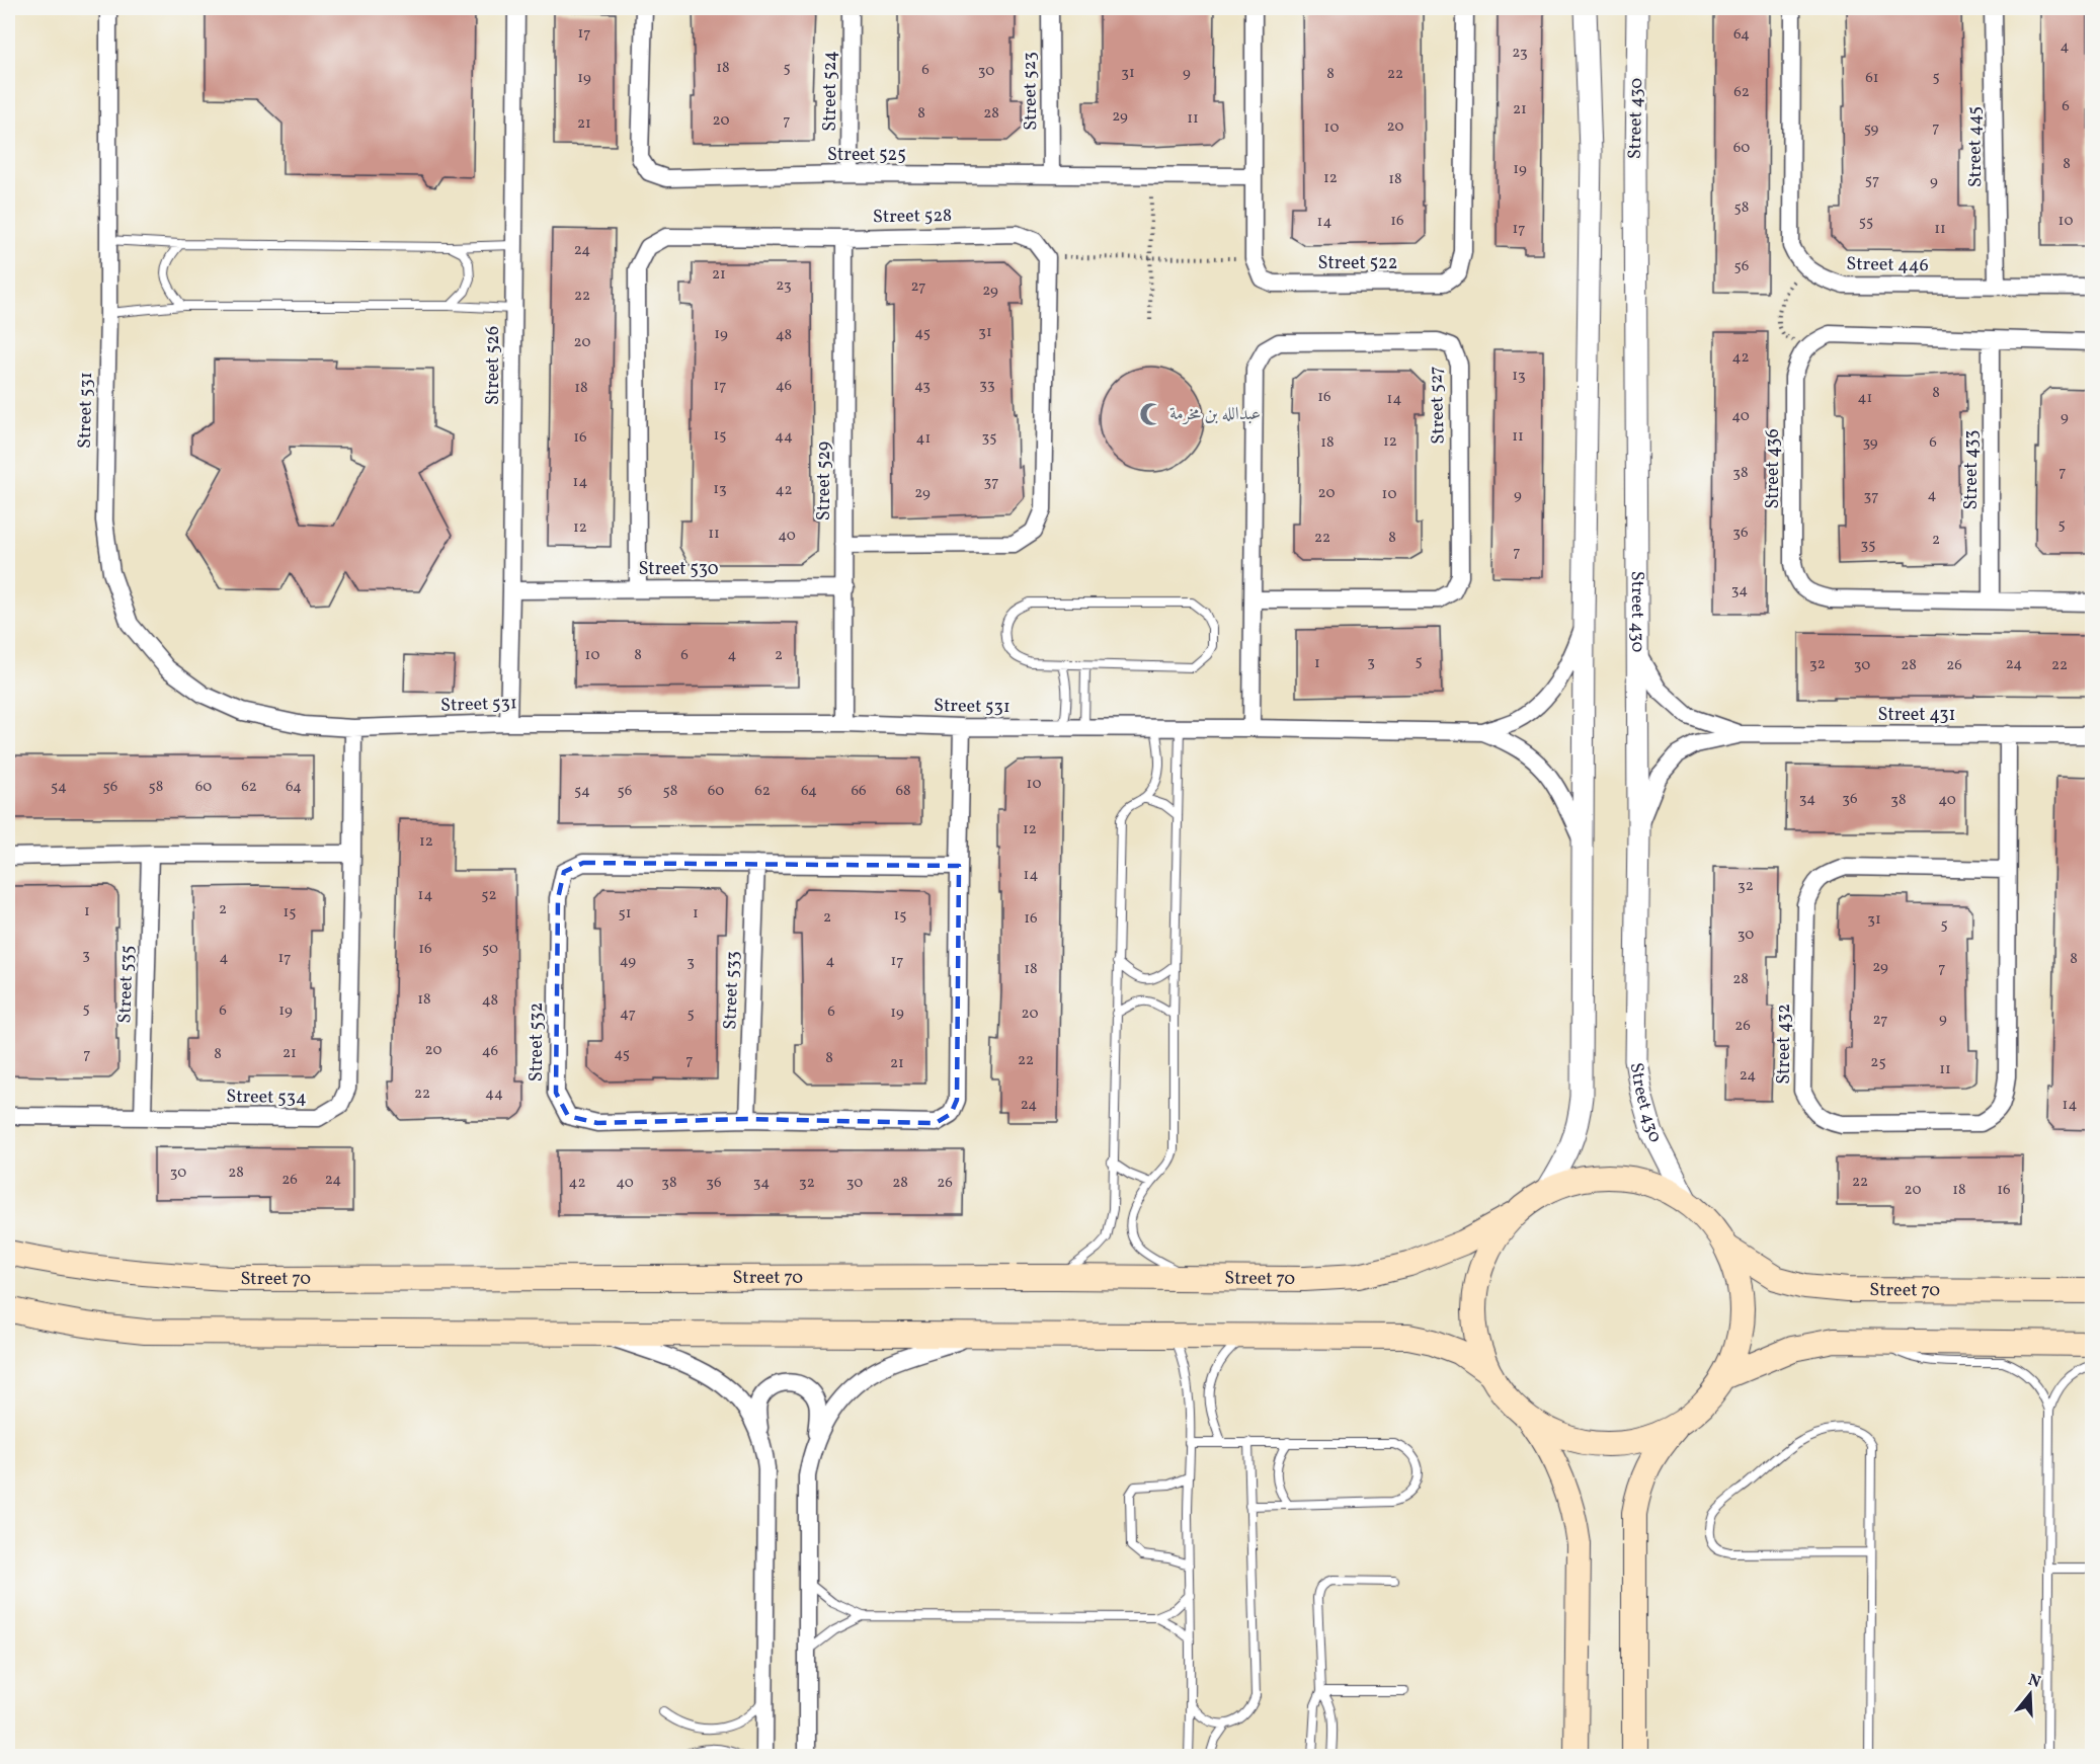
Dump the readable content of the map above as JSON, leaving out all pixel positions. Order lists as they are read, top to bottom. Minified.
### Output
{"streets":{"main road":["Street 70"],"street":["Street 524","Street 523","Street 430","Street 445","Street 525","Street 528","Street 522","Street 446","Street 526","Street 527","Street 531","Street 436","Street 433","Street 529","Street 530","Street 431","Street 535","Street 533","Street 532","Street 432","Street 534"]},"crossings":[["Street 524","Street 525"],["Street 523","Street 525"],["Street 430","Street 431"],["Street 445","Street 446"],["Street 528","Street 529"],["Street 528","Street 530"],["Street 526","Street 531"],["Street 526","Street 530"],["Street 527","Street 531"],["Street 531","Street 529"],["Street 531","Street 532"],["Street 531","Street 534"],["Street 436","Street 433"],["Street 529","Street 530"],["Street 431","Street 432"],["Street 535","Street 534"],["Street 533","Street 532"]],"places":{"mosque":["عبدالله بن مخرمة"]},"house_numbers":["17","64","4","23","18","5","6","30","31","9","8","22","5","19","61","62","6","21","8","28","29","11","20","7","21","20","10","7","59","60","8","19","12","18","57","9","58","16","10","14","55","17","11","24","56","21","23","27","29","22","31","45","19","48","20","42","13","33","17","46","43","18","8","16","41","14","40","9","15","44","11","16","35","41","12","18","39","6","7","38","14","37","13","42","29","20","10","9","4","37","5","12","36","11","40","22","8","2","35","7","34","10","8","6","4","2","5","3","1","32","24","30","28","26","22","10","54","56","58","60","62","64","54","56","58","60","62","64","66","68","34","36","38","40","12","12","14","32","14","52","2","1","15","51","1","15","2","16","31","5","30","16","50","3","4","17","8","49","4","17","3","29","7","18","28","18","48","5","6","19","6","19","47","5","20","9","27","26","20","46","21","7","8","45","8","7","22","25","21","11","24","22","44","24","14","30","28","26","24","22","42","40","38","36","34","32","30","28","26","20","18","16"],"north":"top"}
